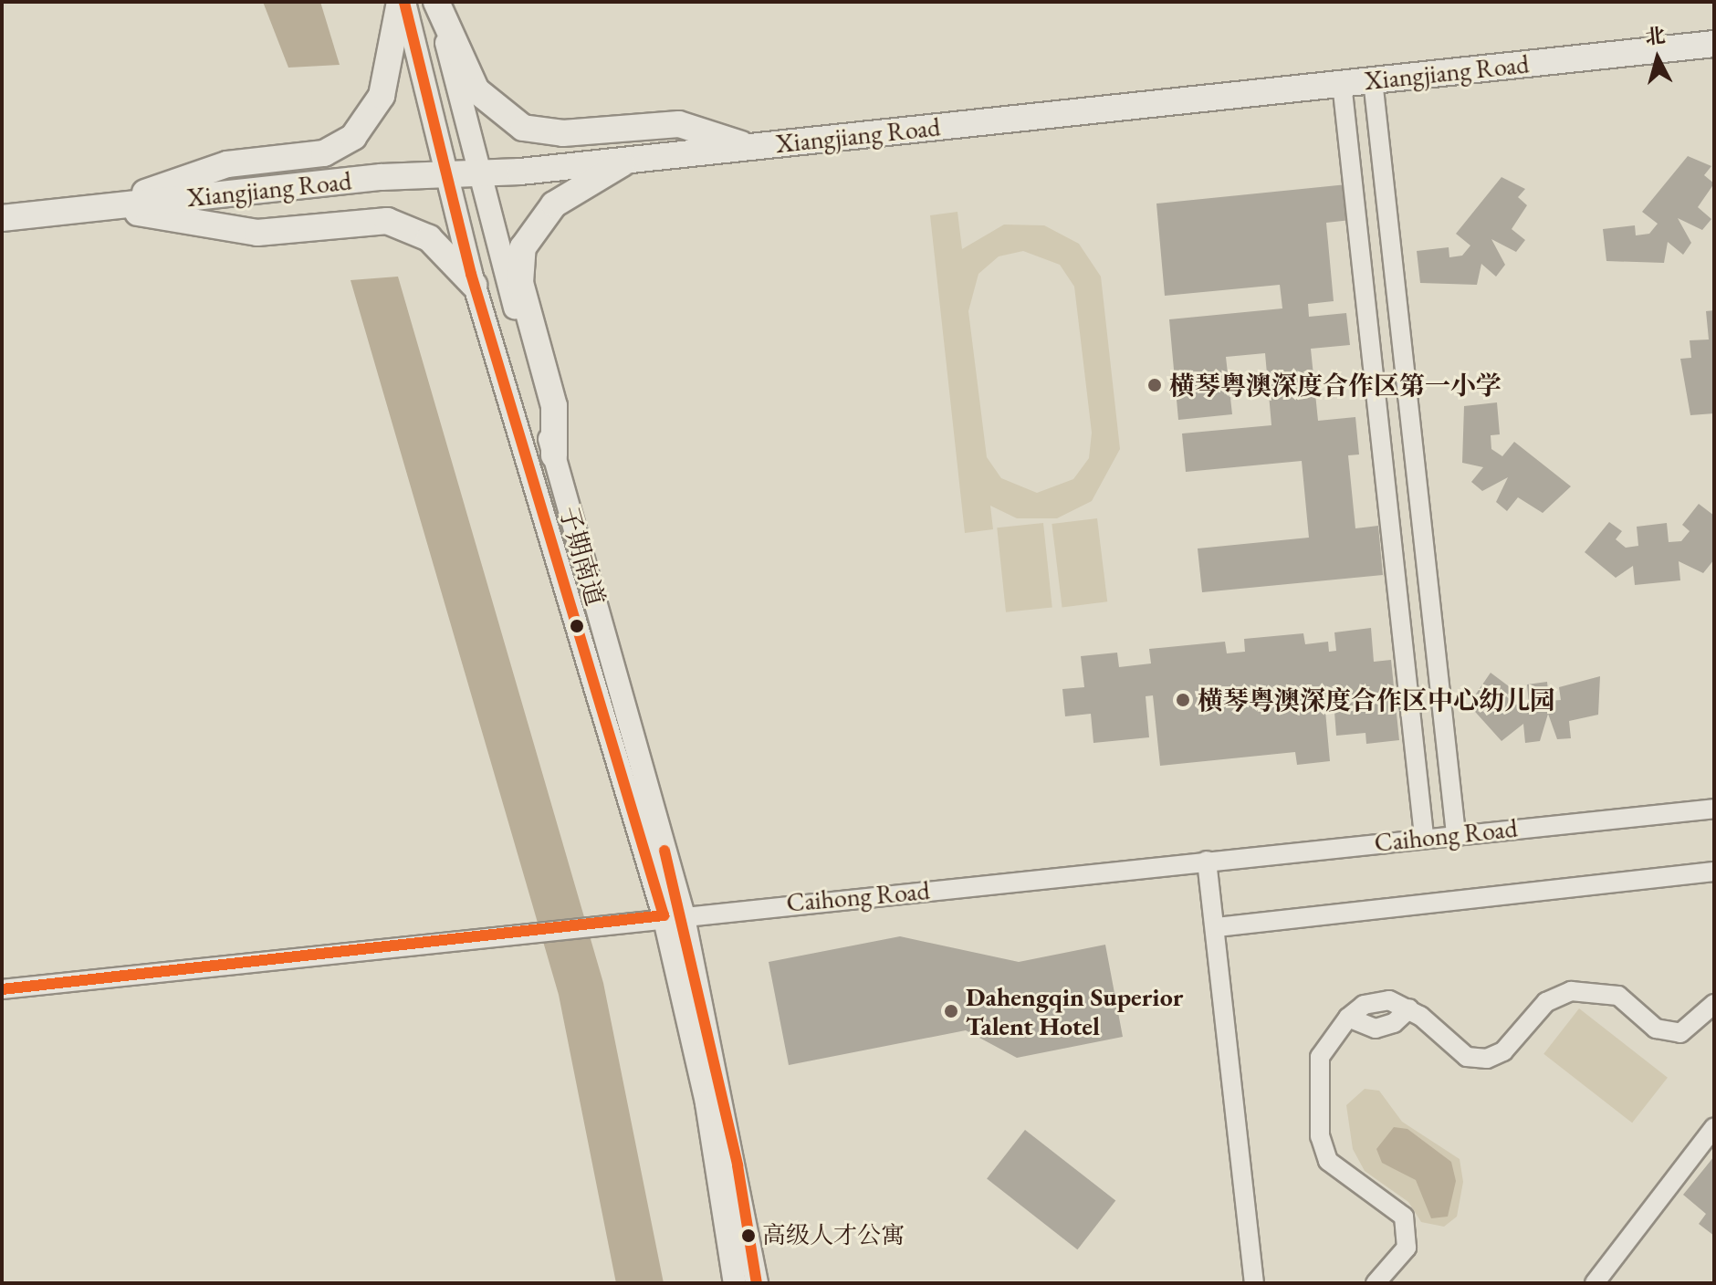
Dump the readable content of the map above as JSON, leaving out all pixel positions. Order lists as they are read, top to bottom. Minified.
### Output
{"streets":{"main road":["Xiangjiang Road"],"street":["子期南道","Caihong Road"]},"crossings":[["Xiangjiang Road","子期南道"],["子期南道","Caihong Road"]],"places":["横琴粤澳深度合作区第一小学","横琴粤澳深度合作区中心幼儿园","Dahengqin Superior Talent Hotel","高级人才公寓"],"north":"top"}
